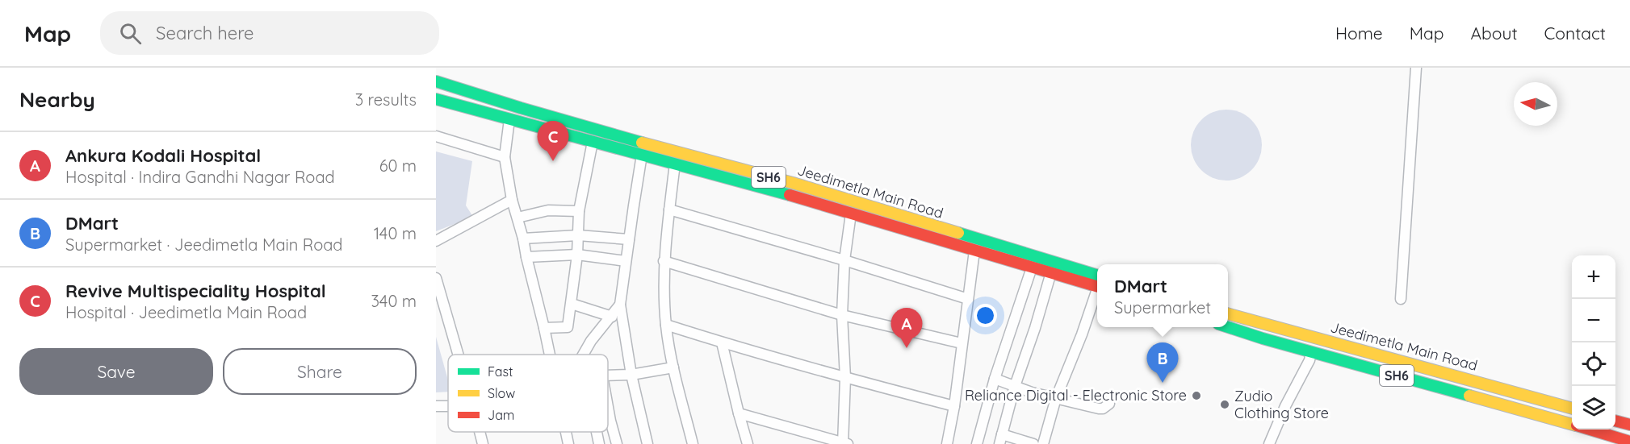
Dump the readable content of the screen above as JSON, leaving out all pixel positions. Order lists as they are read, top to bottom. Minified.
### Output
{"streets":{"main road":["SH6","Jeedimetla Main Road"]},"places":["Reliance Digital - Electronic Store","Zudio Clothing Store"],"legend":["Fast","Slow","Jam"],"north":"left","page":{"header":"Map","search":"Search here","nav":["Home","Map","About","Contact"],"heading":["Nearby","3 results"],"pins":["C","A","B"],"list":[{"mark":"A","name":"Ankura Kodali Hospital","note":"Hospital · Indira Gandhi Nagar Road","value":"60 m"},{"mark":"B","name":"DMart","note":"Supermarket · Jeedimetla Main Road","value":"140 m"},{"mark":"C","name":"Revive Multispeciality Hospital","note":"Hospital · Jeedimetla Main Road","value":"340 m"}],"map_buttons":["+","−"],"popup":["DMart","Supermarket"],"buttons":["Save","Share"]}}
